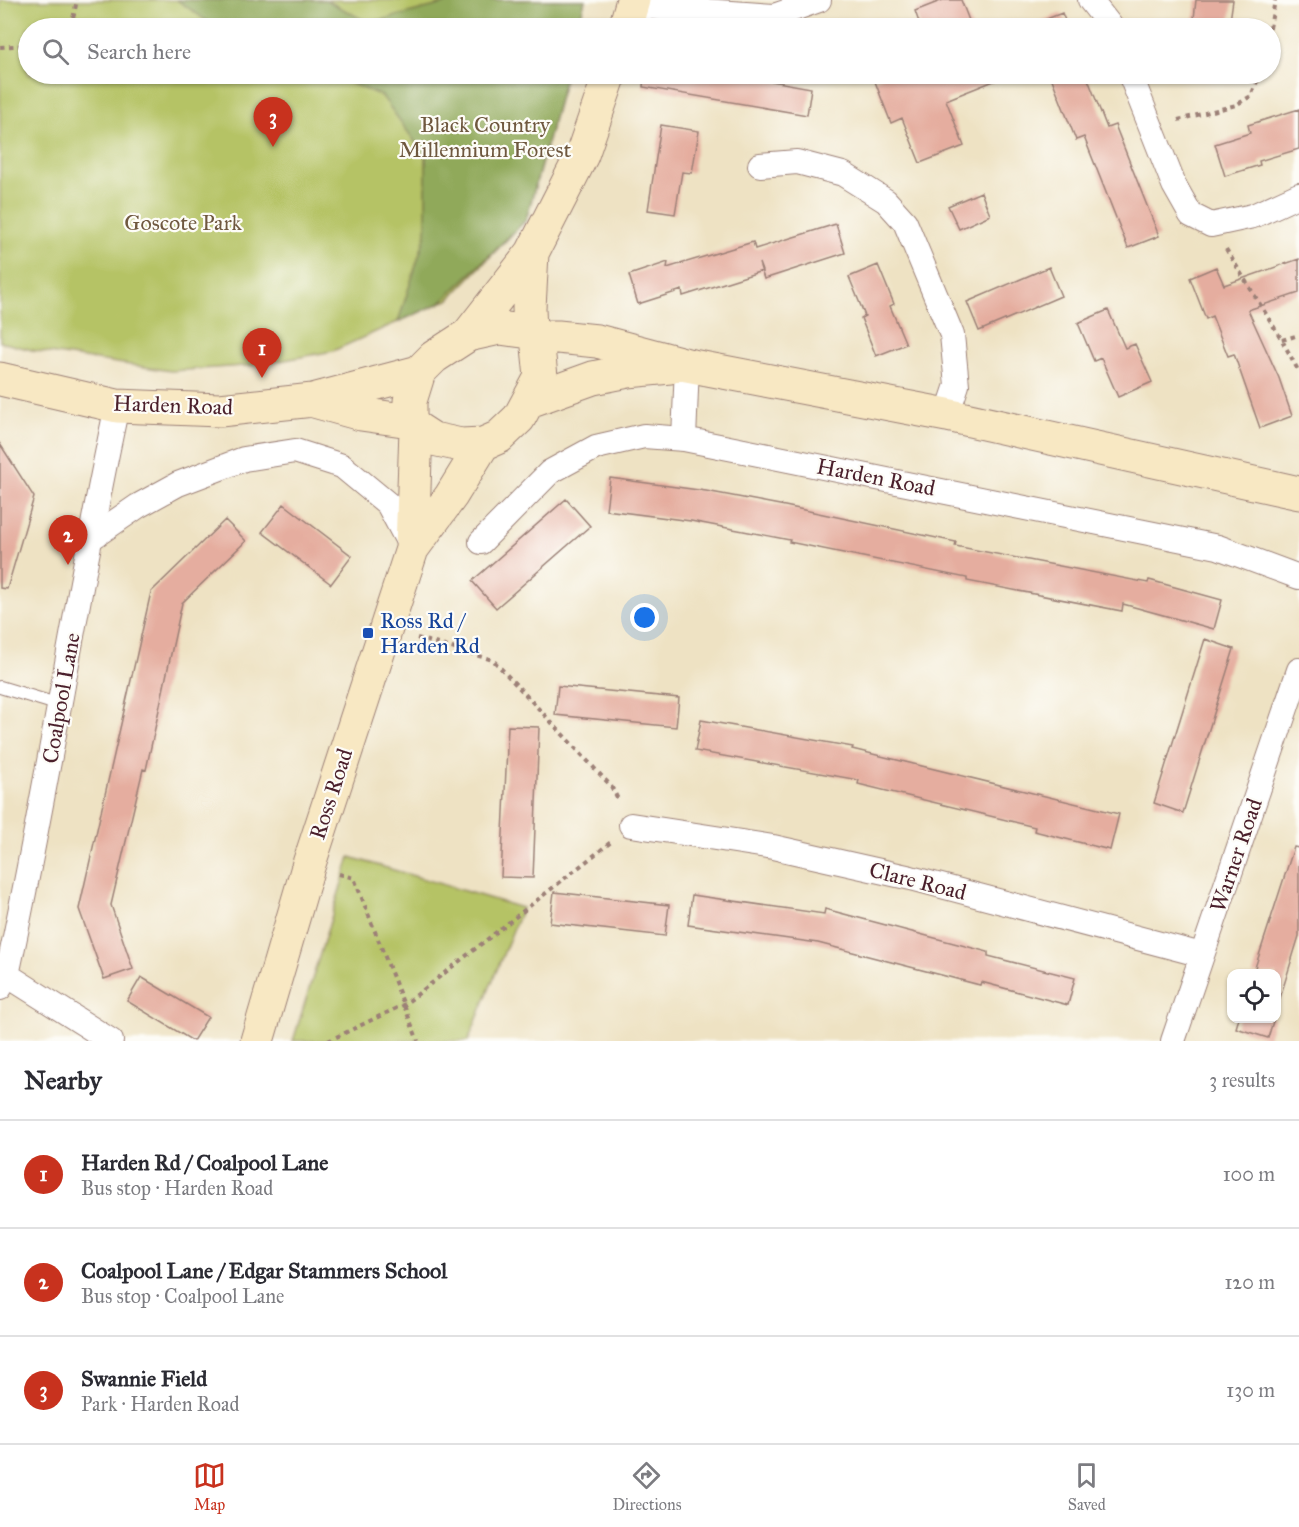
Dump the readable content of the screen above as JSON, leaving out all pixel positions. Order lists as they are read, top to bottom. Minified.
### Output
{"streets":{"street":["Harden Road","Coalpool Lane","Ross Road","Warner Road","Clare Road"]},"crossings":[["Harden Road","Coalpool Lane"],["Harden Road","Ross Road"],["Warner Road","Clare Road"]],"parks":["Black Country Millennium Forest","Goscote Park"],"places":{"transit":["Ross Rd / Harden Rd"]},"page":{"search":"Search here","pins":["3","1","2"],"heading":["Nearby","3 results"],"list":[{"mark":"1","name":"Harden Rd / Coalpool Lane","note":"Bus stop · Harden Road","value":"100 m"},{"mark":"2","name":"Coalpool Lane / Edgar Stammers School","note":"Bus stop · Coalpool Lane","value":"120 m"},{"mark":"3","name":"Swannie Field","note":"Park · Harden Road","value":"130 m"}],"nav":["Map","Directions","Saved"]}}
